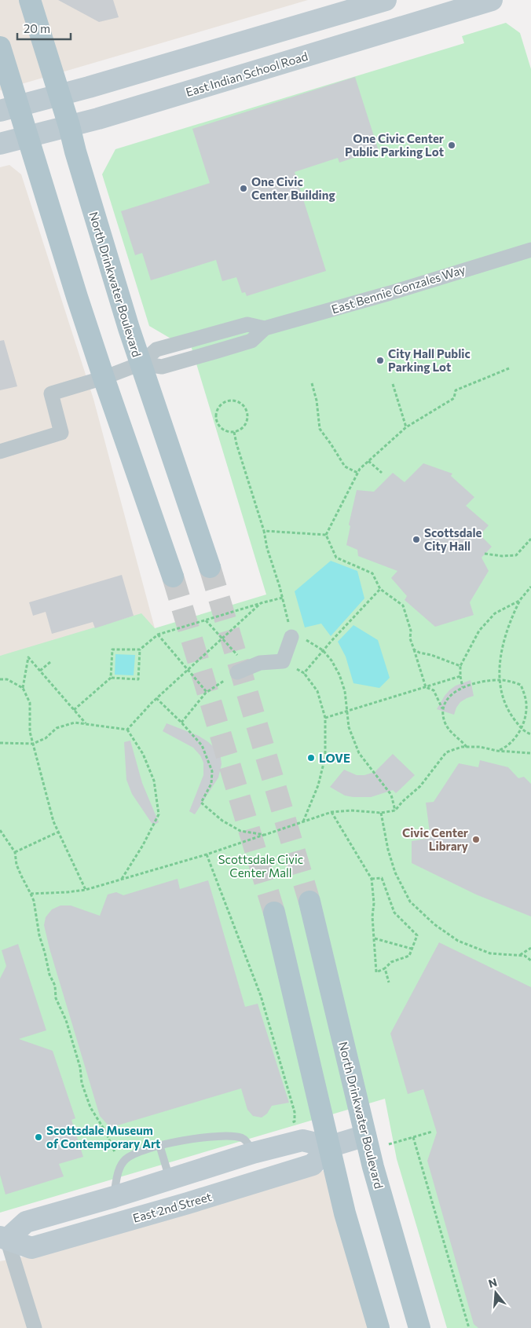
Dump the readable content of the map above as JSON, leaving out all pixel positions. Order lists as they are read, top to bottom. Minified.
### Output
{"streets":{"main road":["East Indian School Road","North Drinkwater Boulevard","East 2nd Street"],"street":["East Bennie Gonzales Way"]},"crossings":[["East Indian School Road","North Drinkwater Boulevard"],["North Drinkwater Boulevard","East Bennie Gonzales Way"]],"parks":["Scottsdale Civic Center Mall"],"places":["One Civic Center Public Parking Lot","One Civic Center Building","City Hall Public Parking Lot","Scottsdale City Hall","LOVE","Civic Center Library","Scottsdale Museum of Contemporary Art"],"scale_bar":"20 m","north":"top"}
